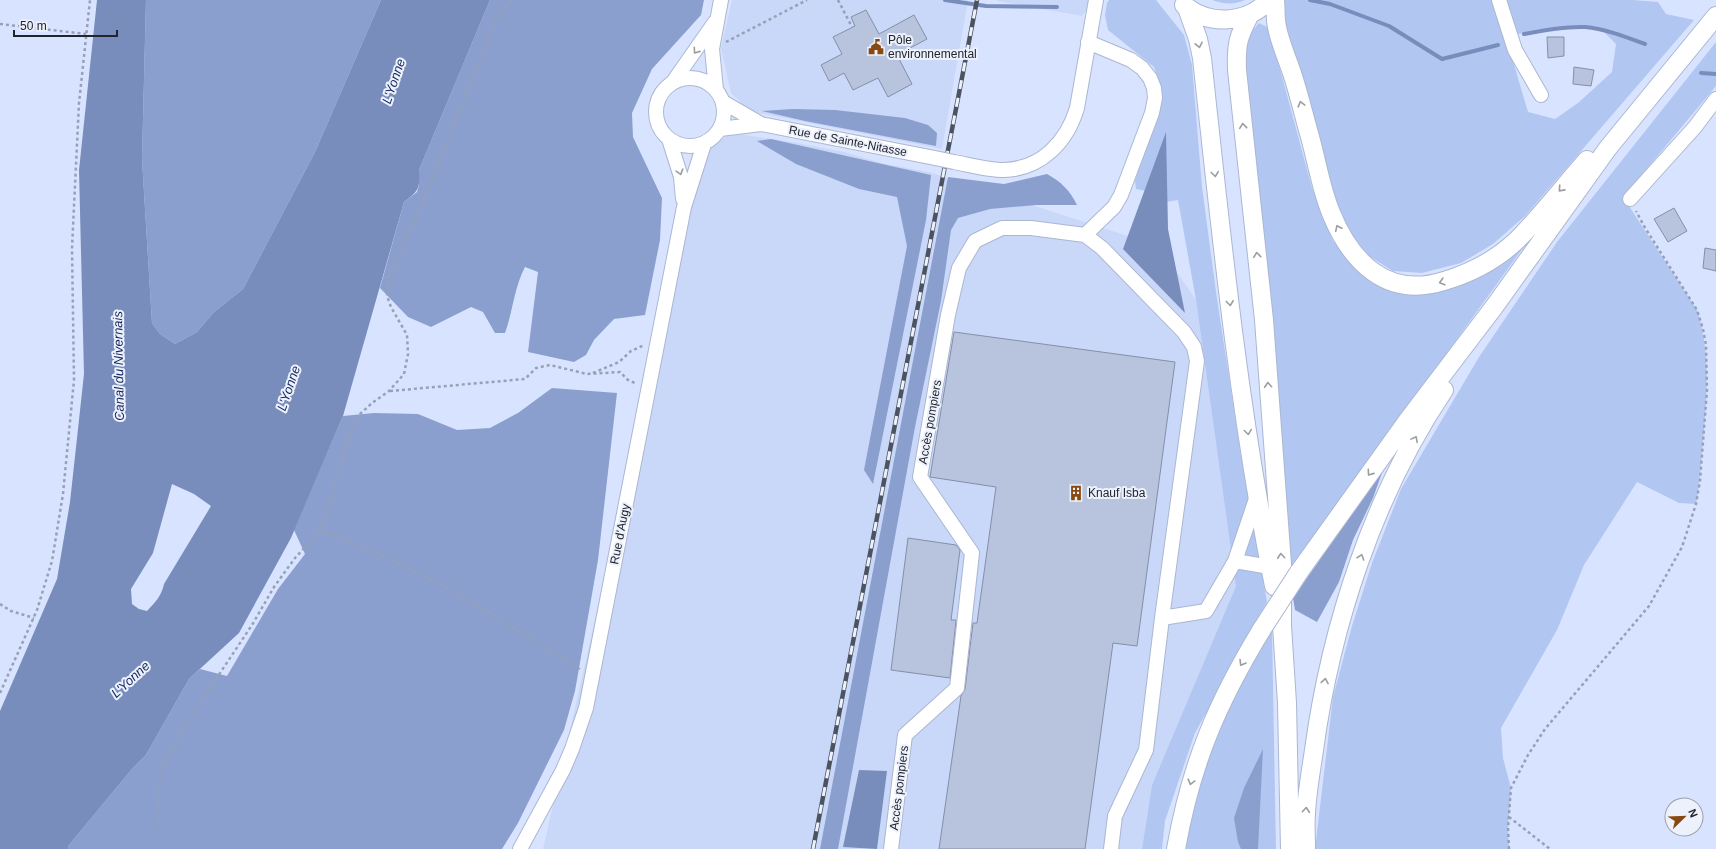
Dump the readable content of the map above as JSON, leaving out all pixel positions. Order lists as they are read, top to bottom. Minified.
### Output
{"streets":{"street":["Rue de Sainte-Nitasse","Accès pompiers","Rue d'Augy"]},"crossings":[["Rue de Sainte-Nitasse","Rue d'Augy"]],"water":["L'Yonne","Canal du Nivernais"],"places":{"public building":["Pôle environnemental"],"building":["Knauf Isba"]},"scale_bar":"50 m","north":"top right"}
